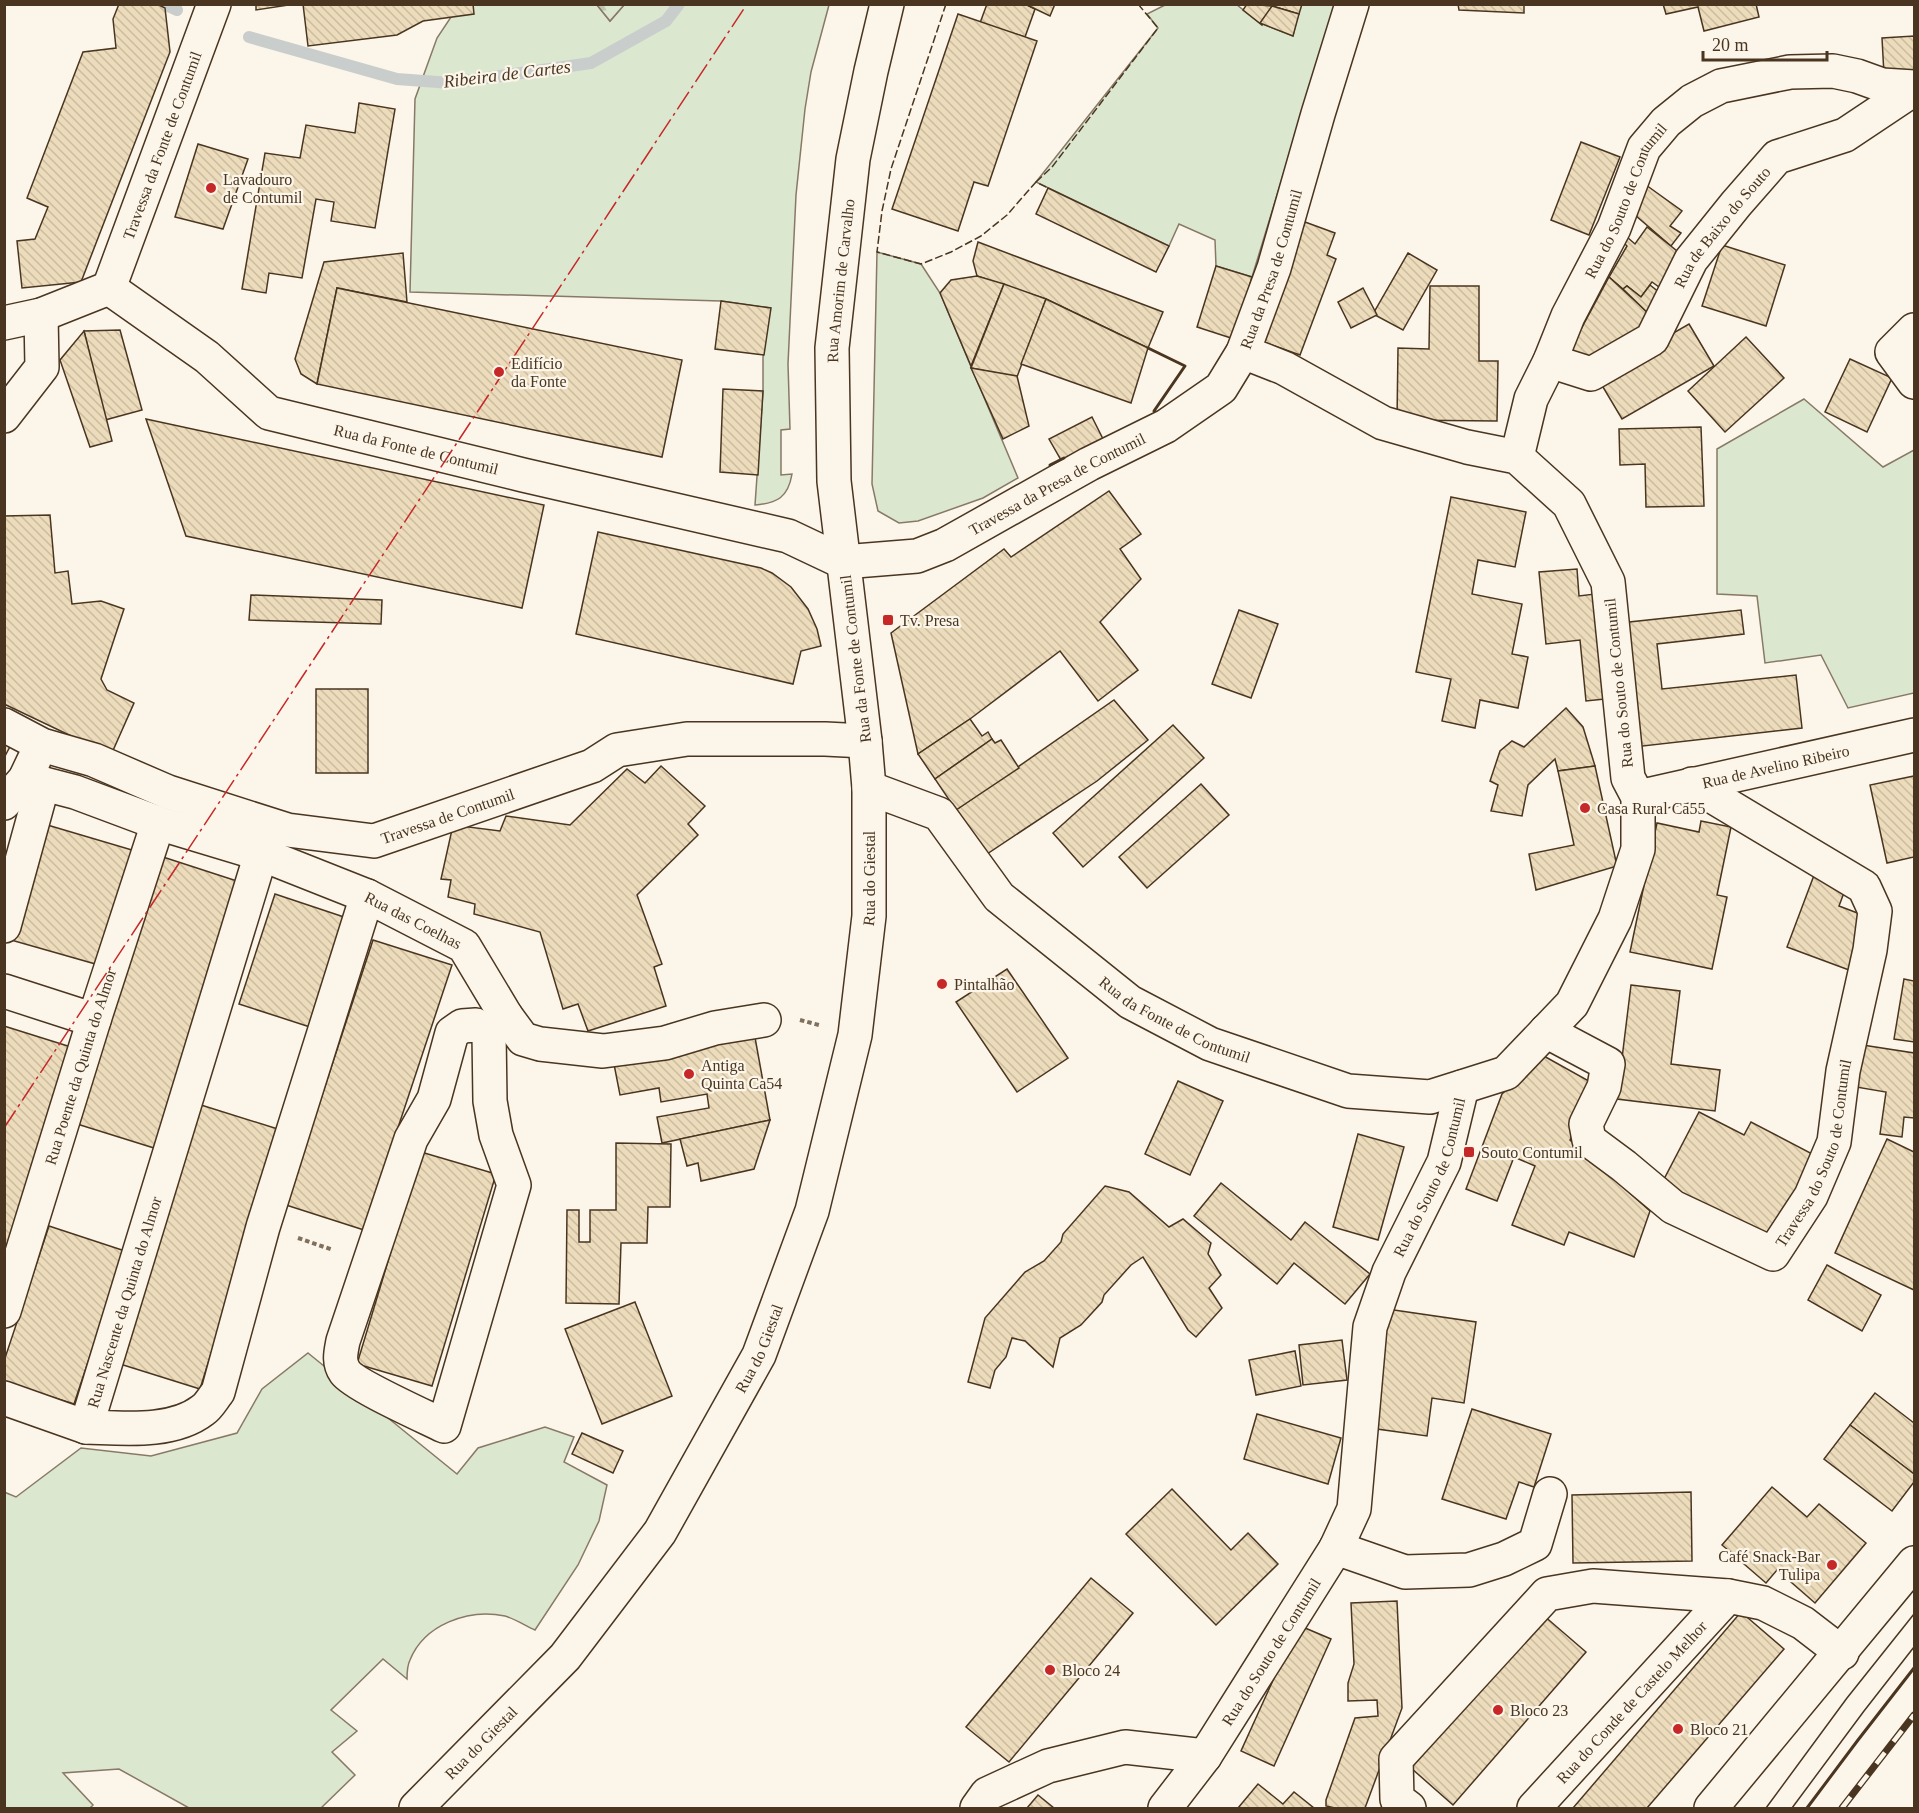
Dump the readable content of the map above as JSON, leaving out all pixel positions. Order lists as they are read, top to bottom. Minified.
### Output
{"streets":{"street":["Travessa da Fonte de Contumil","Rua do Souto de Contumil","Rua de Baixo do Souto","Rua da Presa de Contumil","Rua Amorim de Carvalho","Rua da Fonte de Contumil","Travessa da Presa de Contumil","Rua de Avelino Ribeiro","Travessa de Contumil","Rua do Giestal","Rua das Coelhas","Rua Poente da Quinta do Almor","Travessa do Souto de Contumil","Rua Nascente da Quinta do Almor","Rua do Conde de Castelo Melhor"]},"crossings":[["Travessa da Fonte de Contumil","Rua da Fonte de Contumil"],["Rua do Souto de Contumil","Rua de Baixo do Souto"],["Rua do Souto de Contumil","Rua da Presa de Contumil"],["Rua do Souto de Contumil","Rua da Fonte de Contumil"],["Rua do Souto de Contumil","Rua de Avelino Ribeiro"],["Rua do Souto de Contumil","Travessa do Souto de Contumil"],["Rua da Presa de Contumil","Travessa da Presa de Contumil"],["Rua Amorim de Carvalho","Rua da Fonte de Contumil"],["Rua Amorim de Carvalho","Travessa da Presa de Contumil"],["Rua da Fonte de Contumil","Travessa da Presa de Contumil"],["Rua da Fonte de Contumil","Travessa de Contumil"],["Rua da Fonte de Contumil","Rua do Giestal"],["Rua de Avelino Ribeiro","Travessa do Souto de Contumil"],["Rua das Coelhas","Rua Poente da Quinta do Almor"],["Rua das Coelhas","Rua Nascente da Quinta do Almor"]],"water":["Ribeira de Cartes"],"places":{"other":["Lavadouro de Contumil","Edifício da Fonte","Casa Rural Ca55","Pintalhão","Antiga Quinta Ca54","Café Snack-Bar Tulipa","Bloco 24","Bloco 23","Bloco 21"],"transit":["Tv. Presa","Souto Contumil"]},"scale_bar":"20 m"}
